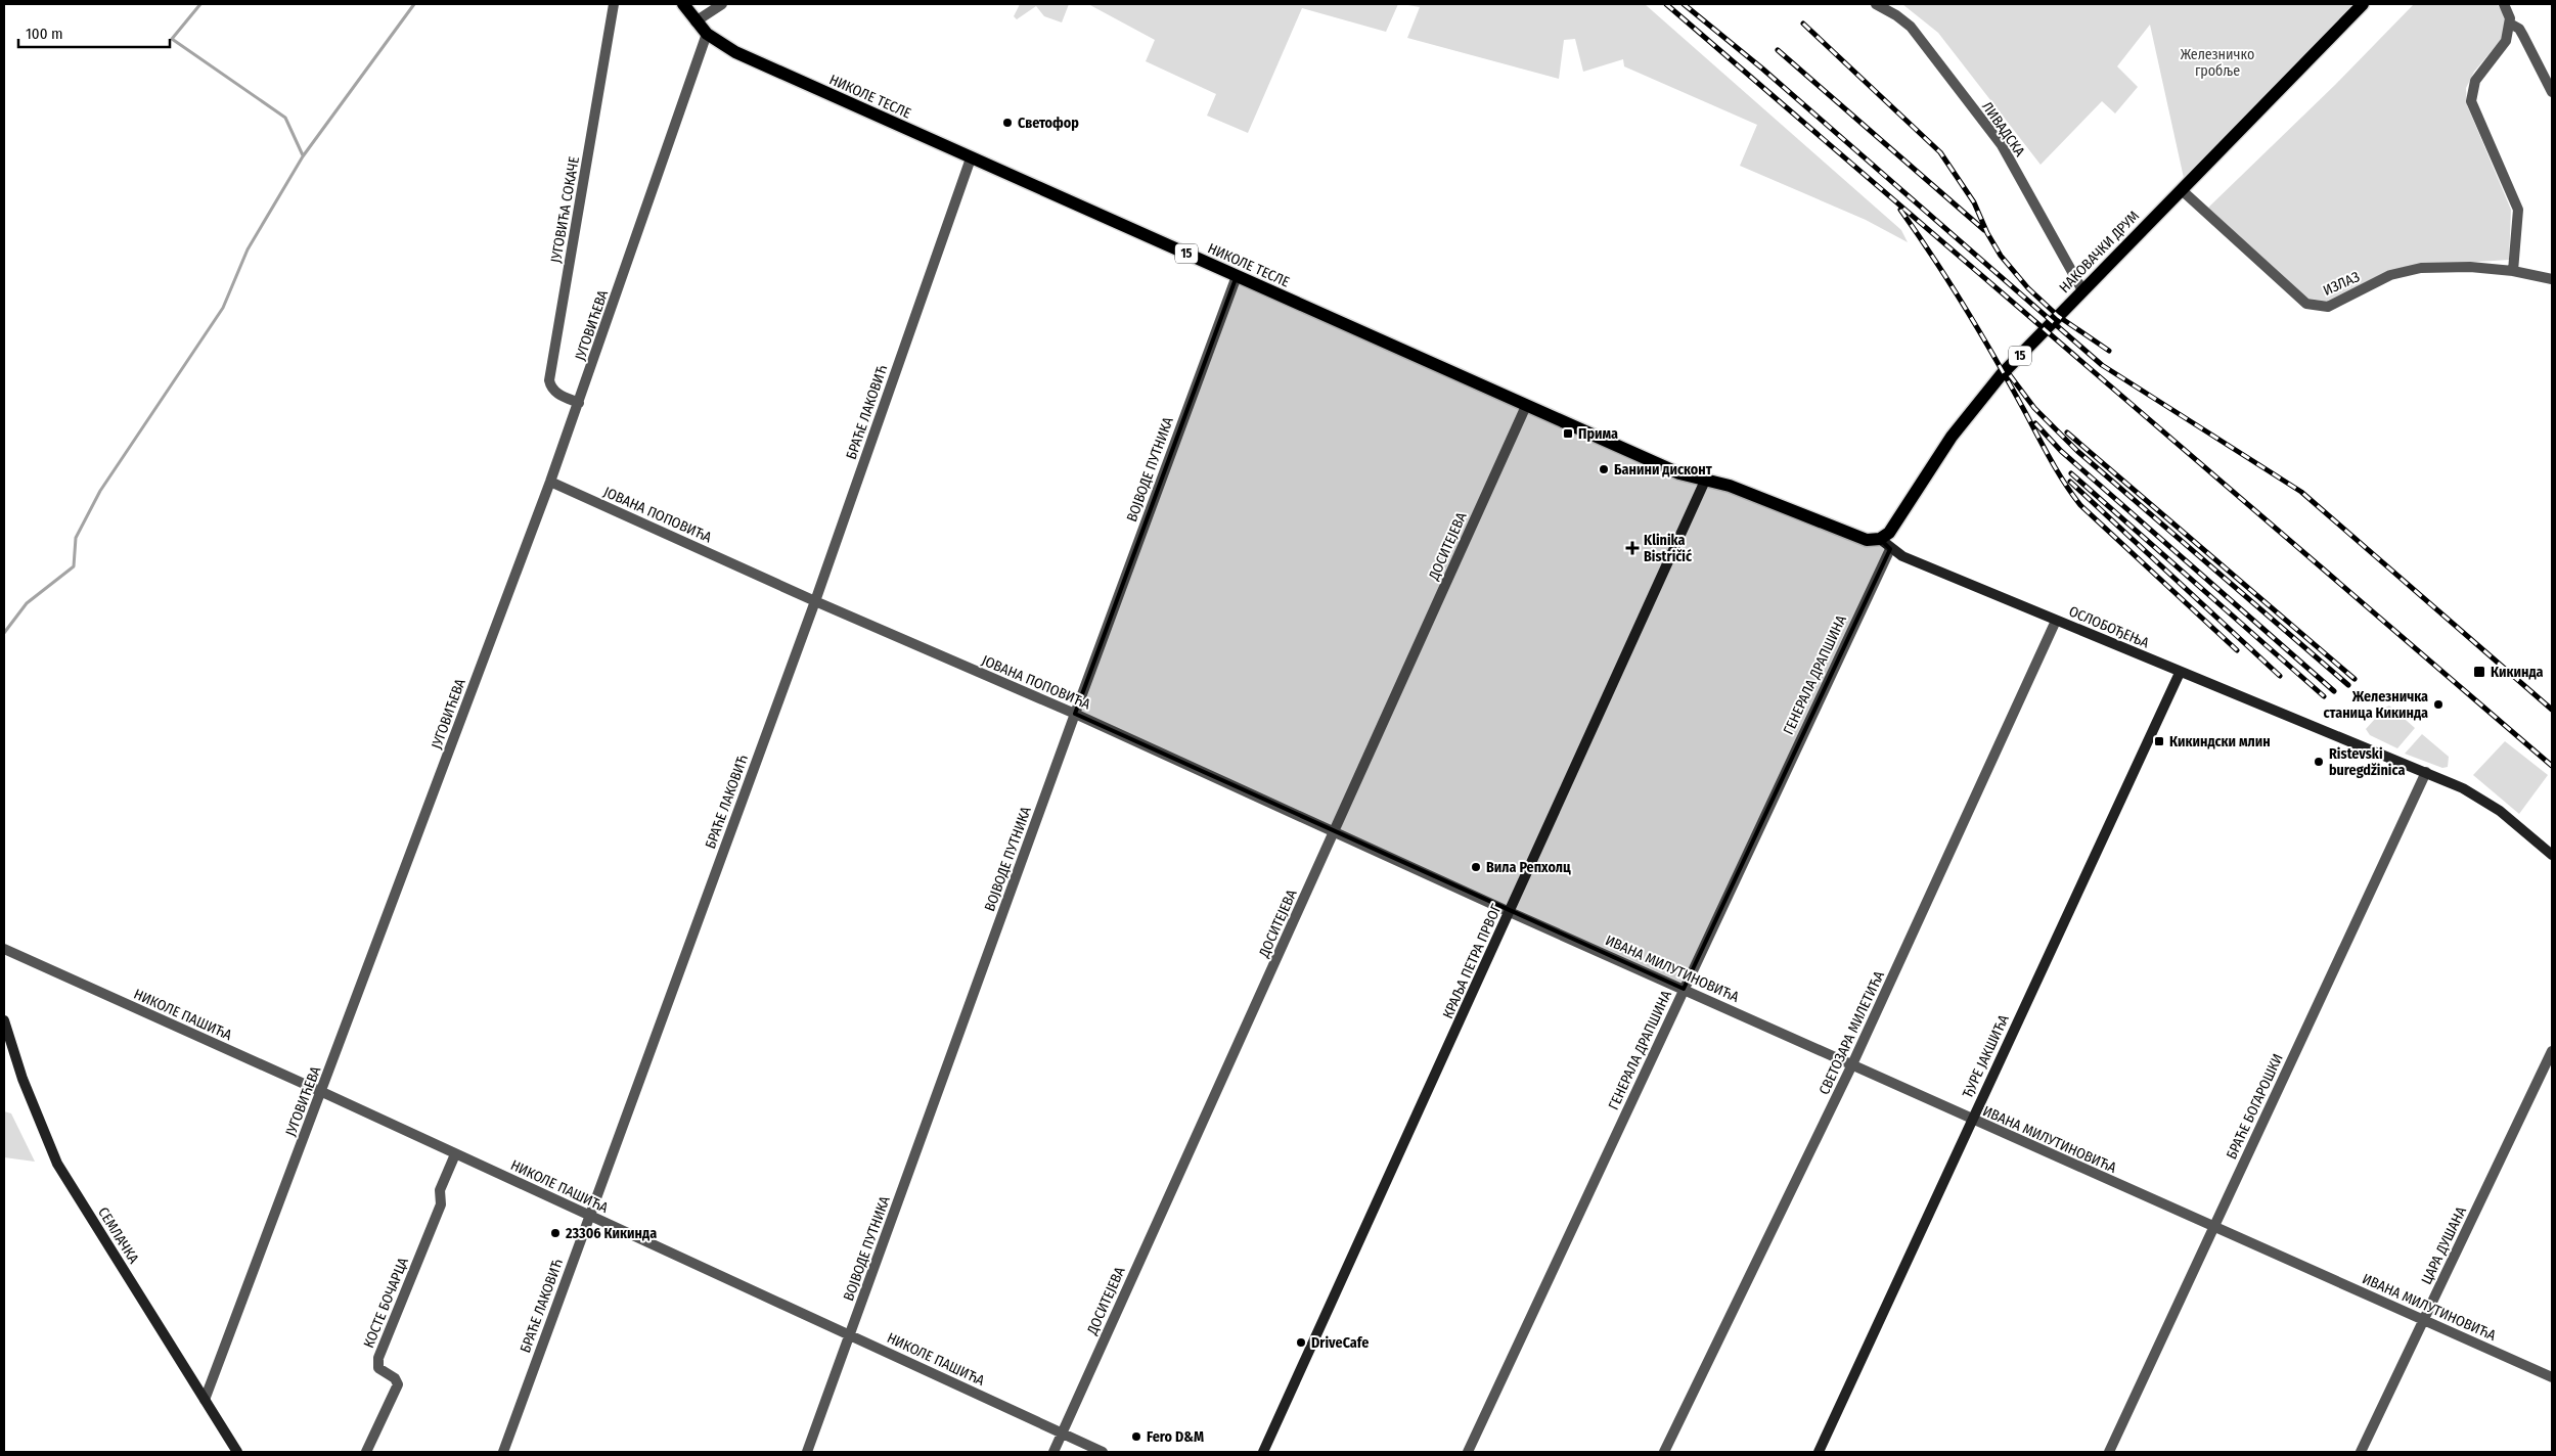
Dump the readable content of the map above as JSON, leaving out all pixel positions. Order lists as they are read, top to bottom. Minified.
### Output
{"streets":{"main road":["НИКОЛЕ ТЕСЛЕ","НАКОВАЧКИ ДРУМ","15","ОСЛОБОЂЕЊА","КРАЉА ПЕТРА ПРВОГ","ЂУРЕ ЈАКШИЋА","СЕМЛАЧКА"],"street":["ЛИВАДСКА","ЈУГОВИЋА СОКАЧЕ","ИЗЛАЗ","ЈУГОВИЋЕВА","БРАЋЕ ЛАКОВИЋ","ВОЈВОДЕ ПУТНИКА","ЈОВАНА ПОПОВИЋА","ДОСИТЕЈЕВА","ГЕНЕРАЛА ДРАПШИНА","ИВАНА МИЛУТИНОВИЋА","НИКОЛЕ ПАШИЋА","СВЕТОЗАРА МИЛЕТИЋА","БРАЋЕ БОГАРОШКИ","ЦАРА ДУШАНА","КОСТЕ БОЧАРЦА"]},"crossings":[["НИКОЛЕ ТЕСЛЕ","15"],["НИКОЛЕ ТЕСЛЕ","ЈУГОВИЋЕВА"],["НИКОЛЕ ТЕСЛЕ","БРАЋЕ ЛАКОВИЋ"],["НИКОЛЕ ТЕСЛЕ","ВОЈВОДЕ ПУТНИКА"],["НИКОЛЕ ТЕСЛЕ","ДОСИТЕЈЕВА"],["НИКОЛЕ ТЕСЛЕ","КРАЉА ПЕТРА ПРВОГ"],["ЛИВАДСКА","НАКОВАЧКИ ДРУМ"],["ЈУГОВИЋА СОКАЧЕ","ЈУГОВИЋЕВА"],["НАКОВАЧКИ ДРУМ","15"],["НАКОВАЧКИ ДРУМ","ИЗЛАЗ"],["НАКОВАЧКИ ДРУМ","ОСЛОБОЂЕЊА"],["15","ОСЛОБОЂЕЊА"],["15","КРАЉА ПЕТРА ПРВОГ"],["ЈУГОВИЋЕВА","ЈОВАНА ПОПОВИЋА"],["ЈУГОВИЋЕВА","НИКОЛЕ ПАШИЋА"],["ЈУГОВИЋЕВА","СЕМЛАЧКА"],["БРАЋЕ ЛАКОВИЋ","ЈОВАНА ПОПОВИЋА"],["БРАЋЕ ЛАКОВИЋ","НИКОЛЕ ПАШИЋА"],["ВОЈВОДЕ ПУТНИКА","ЈОВАНА ПОПОВИЋА"],["ВОЈВОДЕ ПУТНИКА","НИКОЛЕ ПАШИЋА"],["ЈОВАНА ПОПОВИЋА","ДОСИТЕЈЕВА"],["ЈОВАНА ПОПОВИЋА","КРАЉА ПЕТРА ПРВОГ"],["ЈОВАНА ПОПОВИЋА","ИВАНА МИЛУТИНОВИЋА"],["ДОСИТЕЈЕВА","НИКОЛЕ ПАШИЋА"],["ОСЛОБОЂЕЊА","ГЕНЕРАЛА ДРАПШИНА"],["ОСЛОБОЂЕЊА","СВЕТОЗАРА МИЛЕТИЋА"],["ОСЛОБОЂЕЊА","ЂУРЕ ЈАКШИЋА"],["ОСЛОБОЂЕЊА","БРАЋЕ БОГАРОШКИ"],["ГЕНЕРАЛА ДРАПШИНА","ИВАНА МИЛУТИНОВИЋА"],["КРАЉА ПЕТРА ПРВОГ","ИВАНА МИЛУТИНОВИЋА"],["ИВАНА МИЛУТИНОВИЋА","СВЕТОЗАРА МИЛЕТИЋА"],["ИВАНА МИЛУТИНОВИЋА","ЂУРЕ ЈАКШИЋА"],["ИВАНА МИЛУТИНОВИЋА","БРАЋЕ БОГАРОШКИ"],["ИВАНА МИЛУТИНОВИЋА","ЦАРА ДУШАНА"],["НИКОЛЕ ПАШИЋА","КОСТЕ БОЧАРЦА"]],"parks":["Железничко гробље"],"places":{"other":["Светофор","Банини дисконт","Железничка станица Кикинда","Ristevski buregdžinica","Вила Репхолц","23306 Кикинда","DriveCafe","Fero D&M"],"transit":["Прима","Кикинда","Кикиндски млин"],"health":["Klinika Bistričić"]},"scale_bar":"100 m"}
